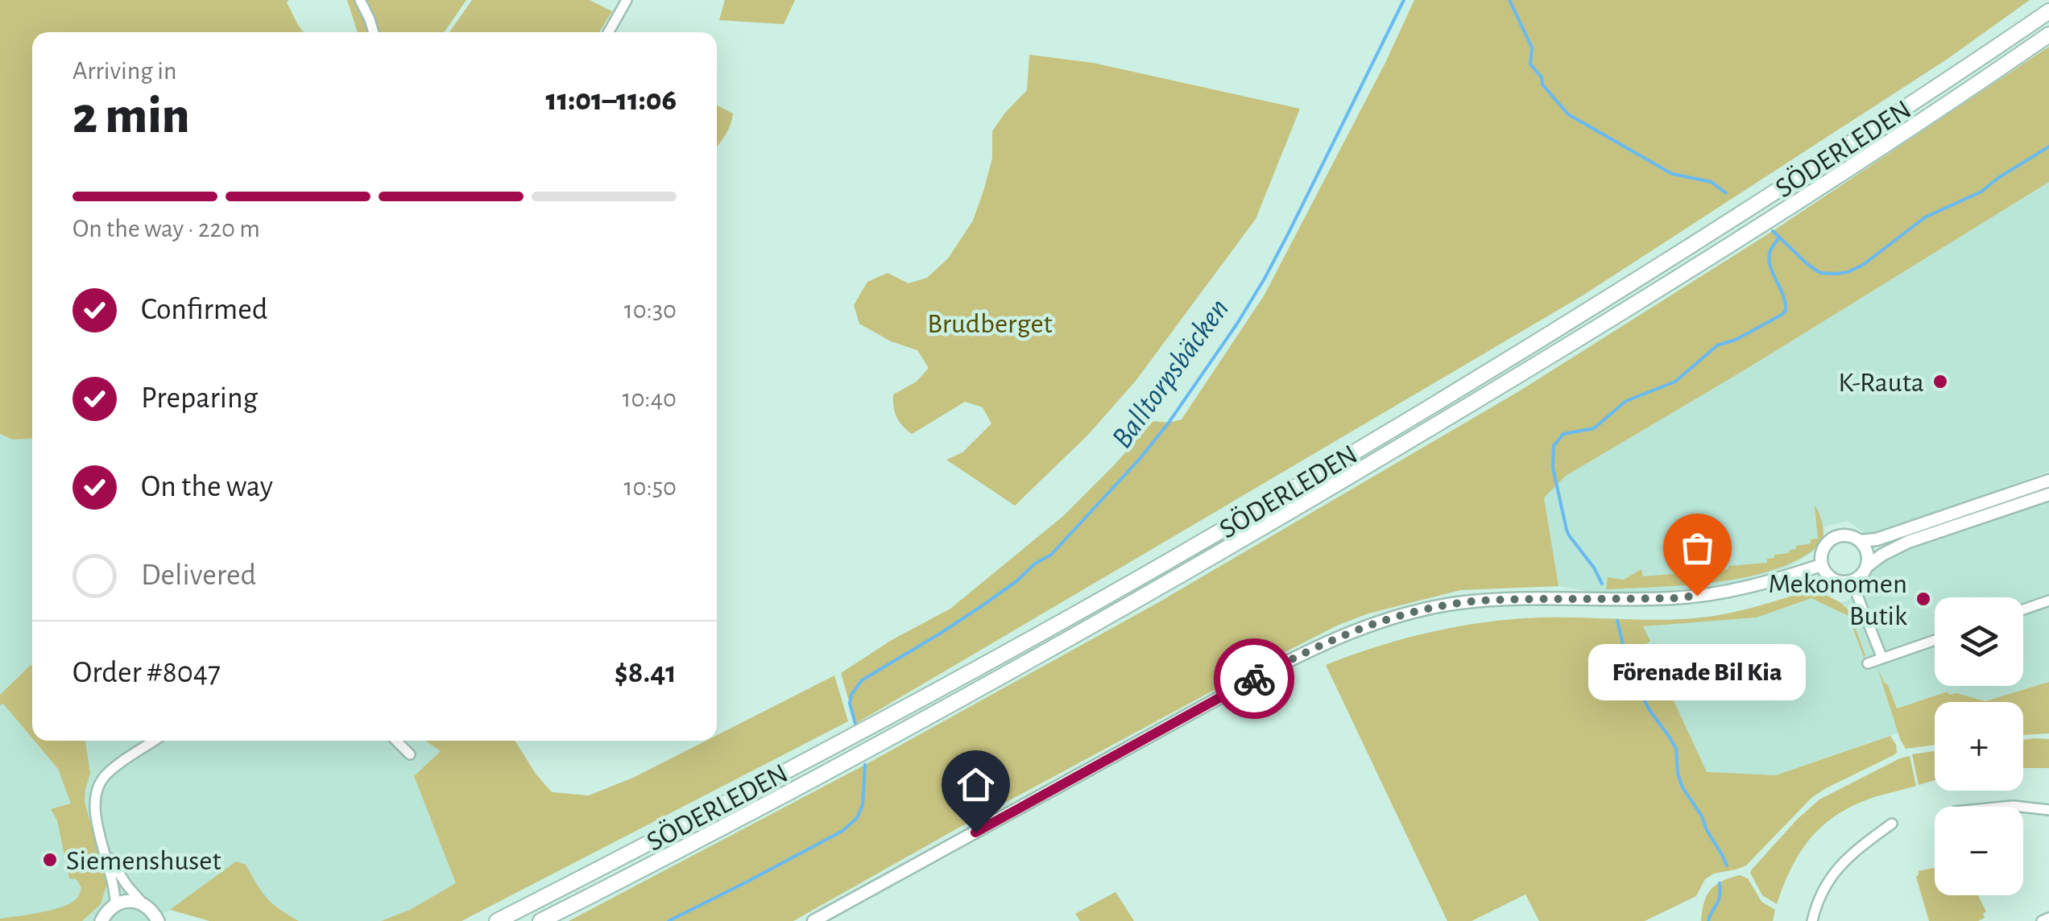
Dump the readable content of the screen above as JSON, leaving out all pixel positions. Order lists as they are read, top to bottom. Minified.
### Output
{"streets":{"highway":["SÖDERLEDEN"]},"water":["Balltorpsbäcken"],"parks":["Brudberget"],"places":["K-Rauta","Förenade Bil Kia","Mekonomen Butik","Siemenshuset"],"page":{"heading":["2 min","Arriving in","11:01–11:06"],"panel":["Order #8047","$8.41"],"bar":"On the way · 220 m","list":[["Confirmed","10:30"],["Preparing","10:40"],["On the way","10:50"],"Delivered"],"map_buttons":["+","−"],"bubble":"Förenade Bil Kia"}}
